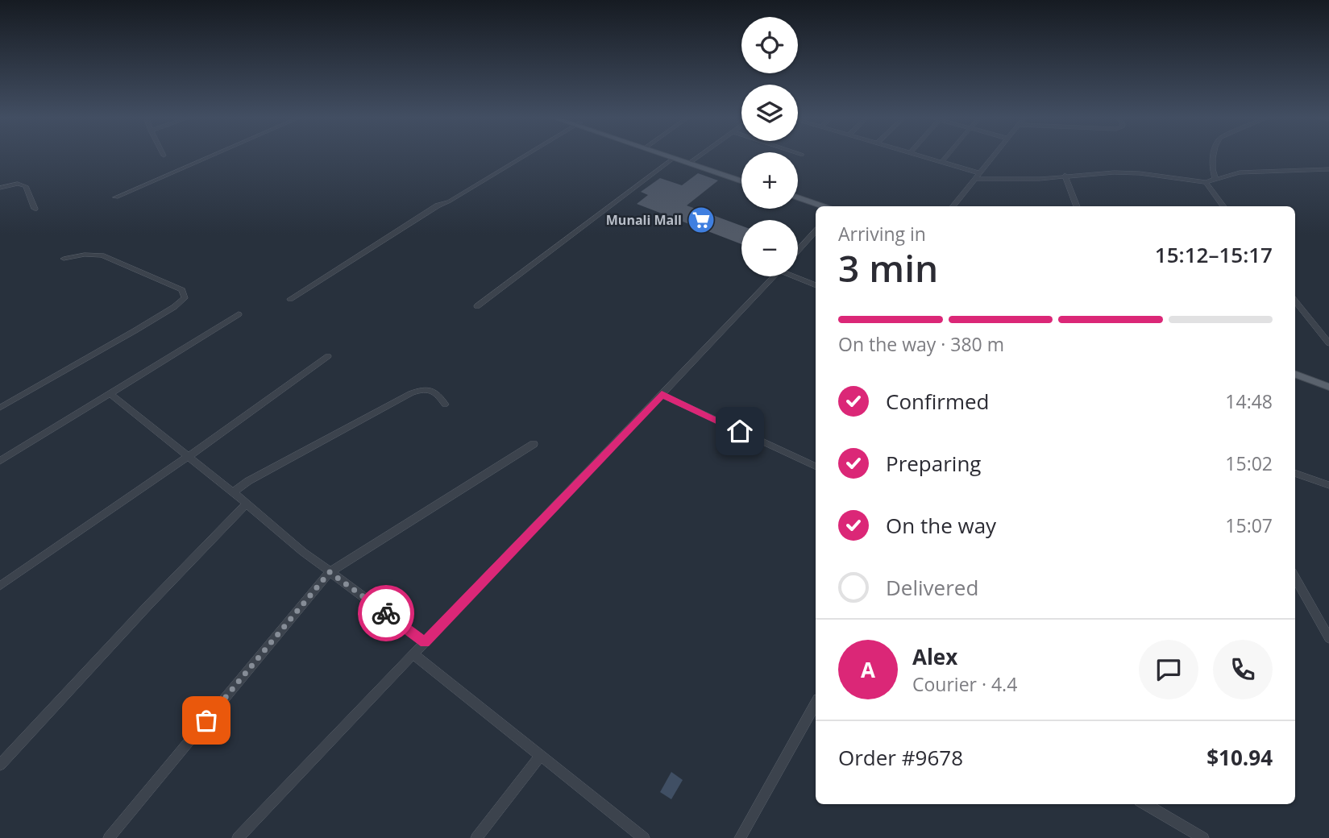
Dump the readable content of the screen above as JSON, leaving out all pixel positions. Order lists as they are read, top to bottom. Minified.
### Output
{"places":{"supermarket":["Munali Mall"]},"page":{"map_buttons":["+","−"],"heading":["3 min","Arriving in","15:12–15:17"],"panel":["Alex","Courier · 4.4","Order #9678","$10.94"],"bar":"On the way · 380 m","list":[["Confirmed","14:48"],["Preparing","15:02"],["On the way","15:07"],"Delivered"],"round":"A"}}
